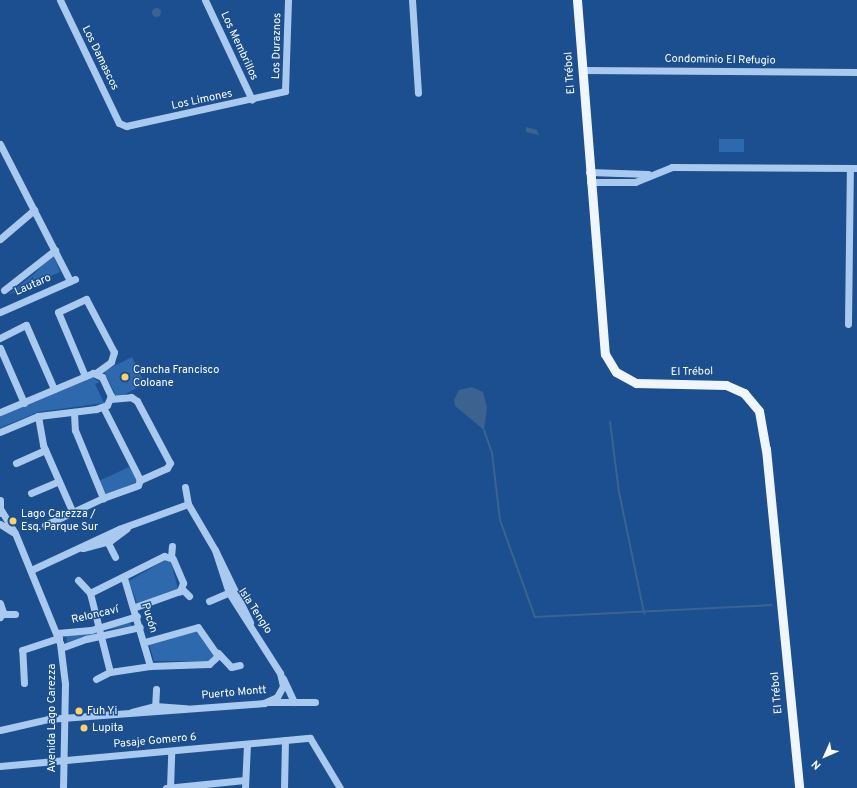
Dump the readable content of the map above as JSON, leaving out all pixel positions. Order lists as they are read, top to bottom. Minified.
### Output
{"streets":{"main road":["El Trébol"],"street":["Los Membrillos","Los Duraznos","Los Damascos","Condominio El Refugio","Los Limones","Lautaro","Isla Tenglo","Reloncaví","Pucón","Puerto Montt","Avenida Lago Carezza","Pasaje Gomero 6"]},"crossings":[["Los Membrillos","Los Limones"],["Los Duraznos","Los Limones"],["Los Damascos","Los Limones"],["Condominio El Refugio","El Trébol"],["Isla Tenglo","Puerto Montt"],["Reloncaví","Pucón"],["Reloncaví","Avenida Lago Carezza"],["Puerto Montt","Avenida Lago Carezza"],["Avenida Lago Carezza","Pasaje Gomero 6"]],"places":["Cancha Francisco Coloane","Lago Carezza / Esq. Parque Sur","Fuh Yi","Lupita"],"north":"bottom left"}
